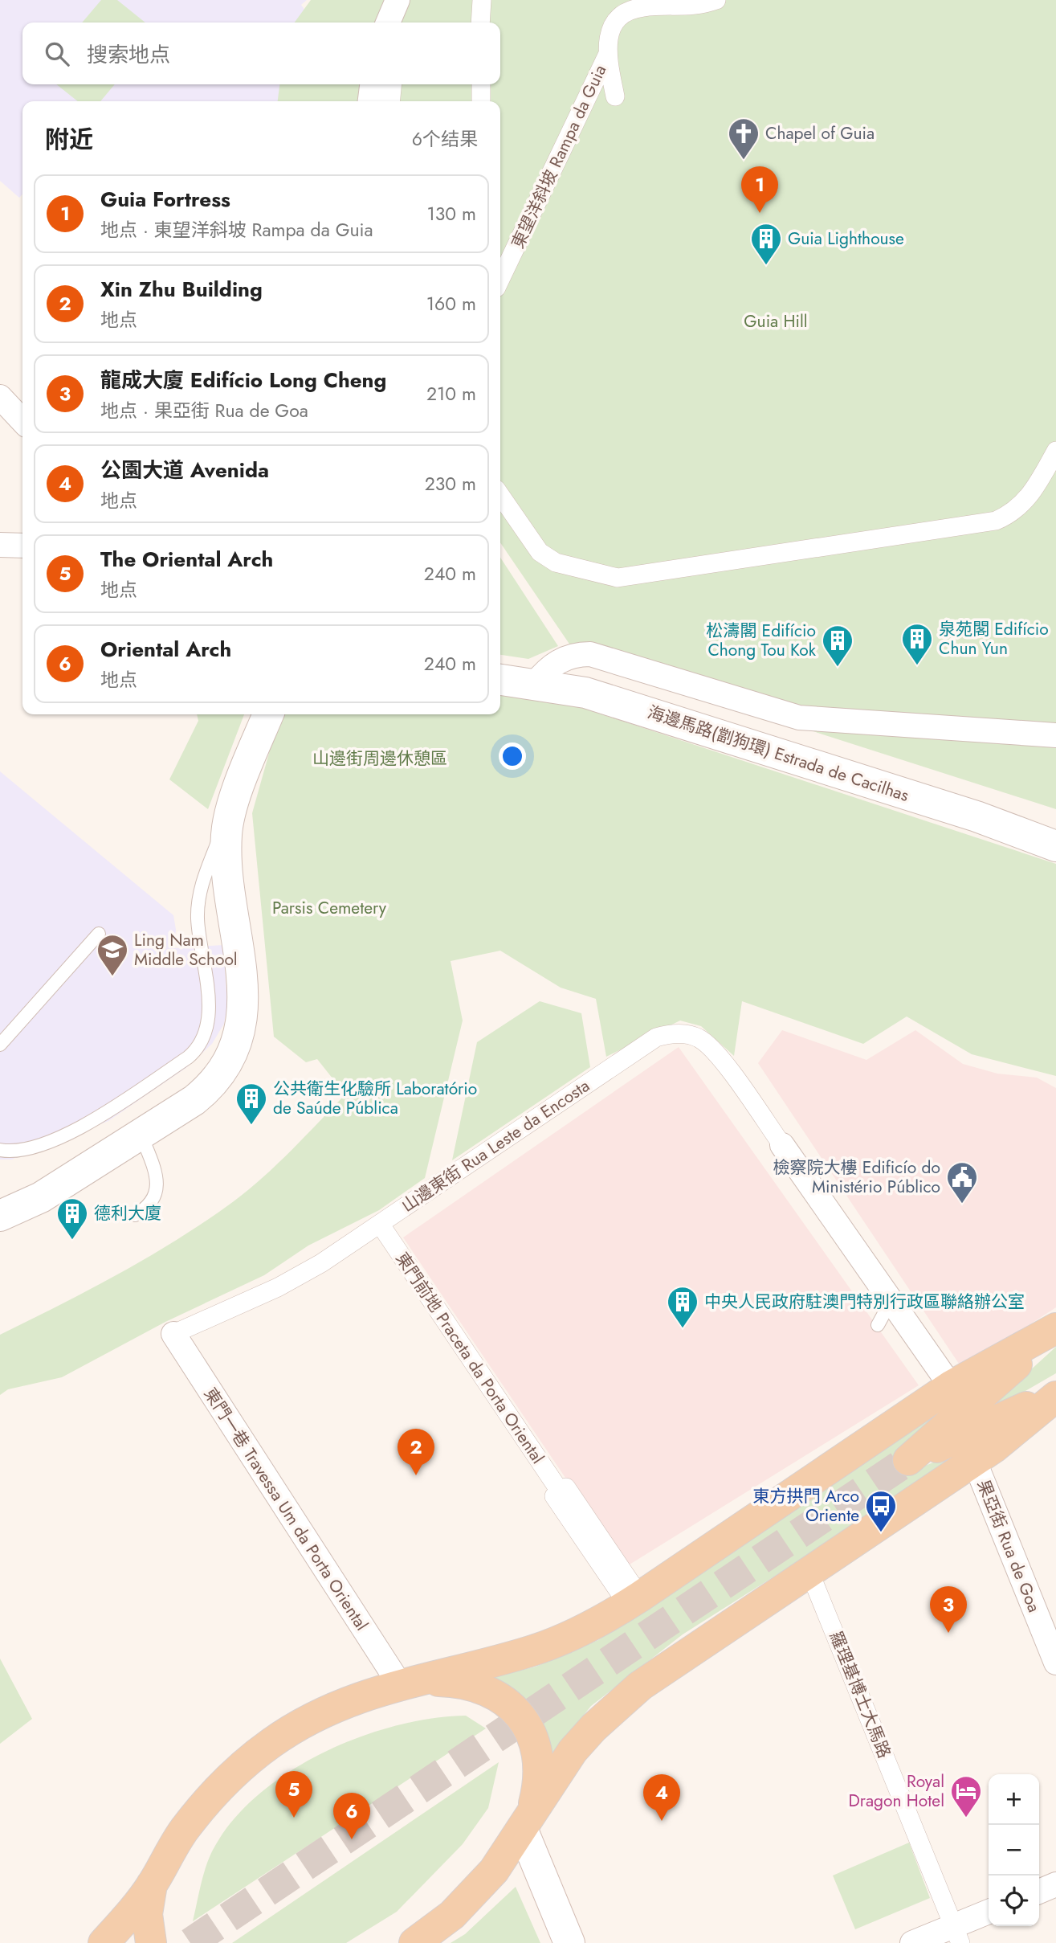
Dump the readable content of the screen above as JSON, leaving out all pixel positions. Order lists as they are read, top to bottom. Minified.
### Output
{"streets":{"street":["東望洋斜坡 Rampa da Guia","海邊馬路(劏狗環) Estrada de Cacilhas","山邊東街 Rua Leste da Encosta","東門前地 Praceta da Porta Oriental","東門一巷 Travessa Um da Porta Oriental","果亞街 Rua de Goa","羅理基博士大馬路"]},"crossings":[["山邊東街 Rua Leste da Encosta","東門前地 Praceta da Porta Oriental"],["山邊東街 Rua Leste da Encosta","東門一巷 Travessa Um da Porta Oriental"]],"parks":["Guia Hill","山邊街周邊休憩區","Parsis Cemetery"],"places":{"church":["Chapel of Guia"],"building":["Guia Lighthouse","泉苑閣 Edifício Chun Yun","松濤閣 Edifício Chong Tou Kok","公共衛生化驗所 Laboratório de Saúde Pública","德利大廈","中央人民政府駐澳門特別行政區聯絡辦公室"],"school or university":["Ling Nam Middle School"],"public building":["檢察院大樓 Edificío do Ministério Público"],"bus stop":["東方拱門 Arco Oriente"],"hotel":["Royal Dragon Hotel"]},"page":{"search":"搜索地点","heading":["附近","6个结果"],"pins":["1","2","3","5","4","6"],"list":[{"mark":"1","name":"Guia Fortress","note":"地点 · 東望洋斜坡 Rampa da Guia","value":"130 m"},{"mark":"2","name":"Xin Zhu Building","note":"地点","value":"160 m"},{"mark":"3","name":"龍成大廈 Edifício Long Cheng","note":"地点 · 果亞街 Rua de Goa","value":"210 m"},{"mark":"4","name":"公園大道 Avenida","note":"地点","value":"230 m"},{"mark":"5","name":"The Oriental Arch","note":"地点","value":"240 m"},{"mark":"6","name":"Oriental Arch","note":"地点","value":"240 m"}],"map_buttons":["+","−"]}}
